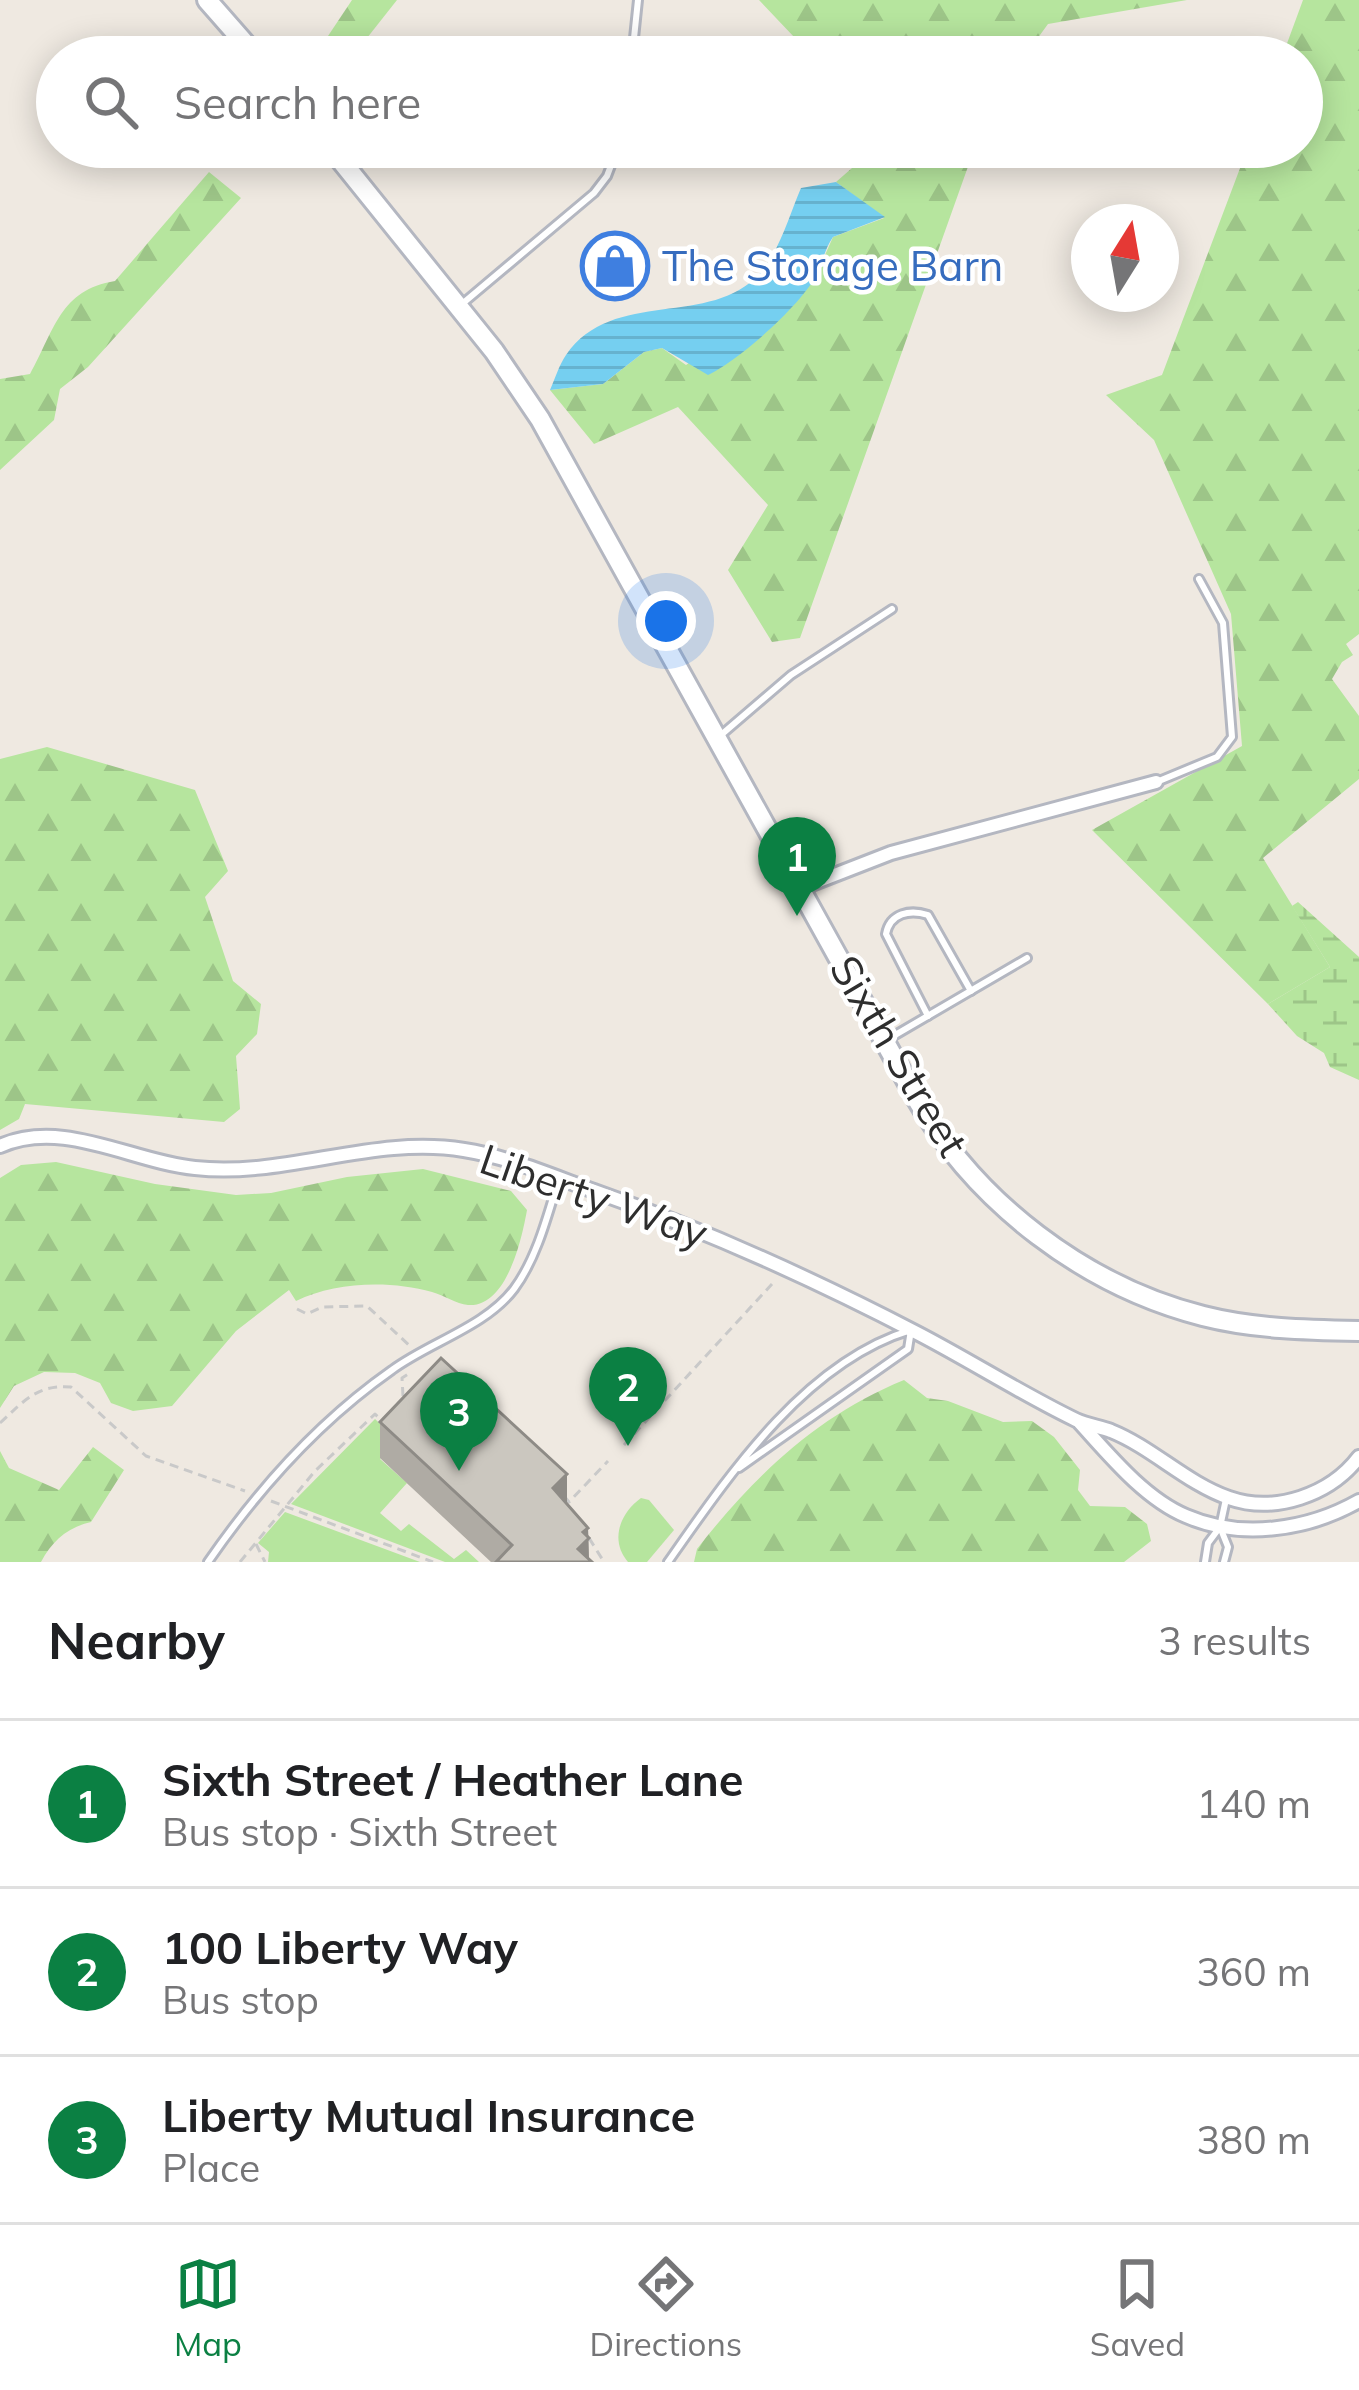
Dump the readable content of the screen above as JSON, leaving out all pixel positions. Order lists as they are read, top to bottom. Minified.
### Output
{"streets":{"main road":["Sixth Street"],"street":["Liberty Way"]},"places":{"shop":["The Storage Barn"]},"north":"top","page":{"search":"Search here","pins":["1","2","3"],"heading":["Nearby","3 results"],"list":[{"mark":"1","name":"Sixth Street / Heather Lane","note":"Bus stop · Sixth Street","value":"140 m"},{"mark":"2","name":"100 Liberty Way","note":"Bus stop","value":"360 m"},{"mark":"3","name":"Liberty Mutual Insurance","note":"Place","value":"380 m"}],"nav":["Map","Directions","Saved"]}}
